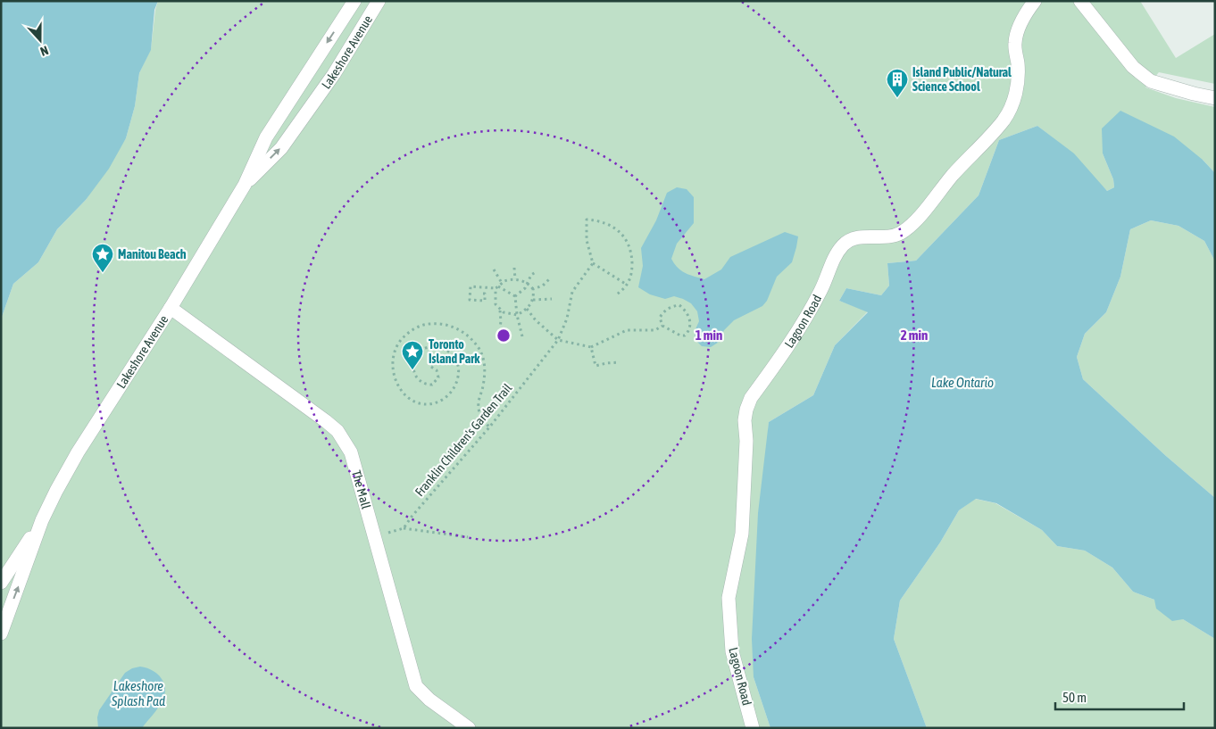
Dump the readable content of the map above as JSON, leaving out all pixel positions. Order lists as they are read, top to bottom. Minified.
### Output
{"streets":{"lane":["Lakeshore Avenue","Lagoon Road","The Mall"],"path":["Franklin Children's Garden Trail"]},"crossings":[["Lakeshore Avenue","The Mall"]],"water":["Lake Ontario","Lakeshore Splash Pad"],"places":{"building":["Island Public/Natural Science School"],"place":["Manitou Beach","Toronto Island Park"]},"scale_bar":"50 m","north":"bottom","rings":["1 min","2 min"]}
